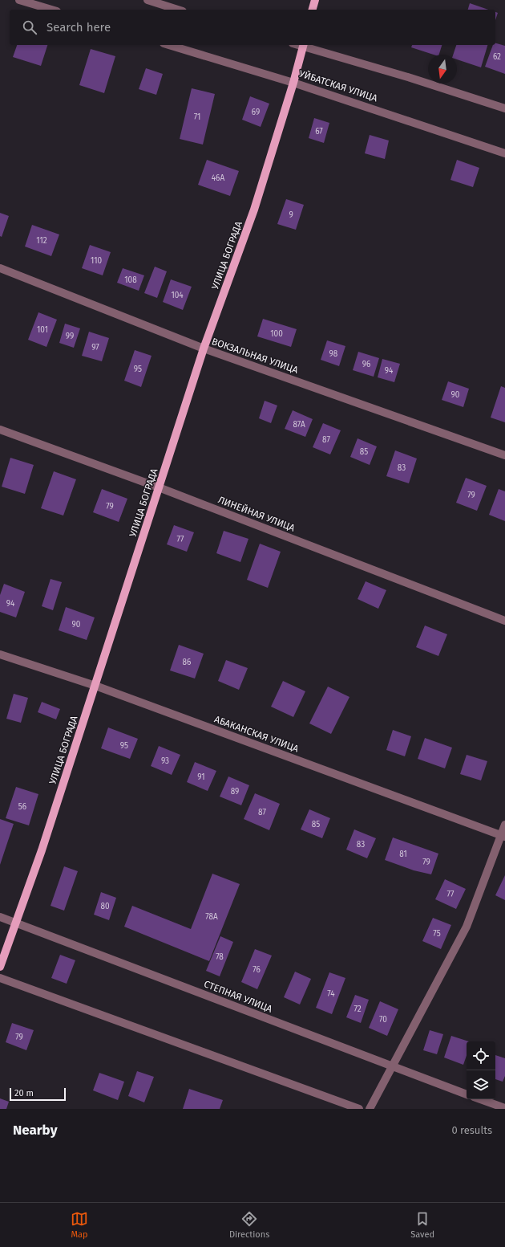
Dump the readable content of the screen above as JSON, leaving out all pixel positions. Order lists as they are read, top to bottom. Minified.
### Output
{"streets":{"main road":["УЛИЦА БОГРАДА"],"street":["УЙБАТСКАЯ УЛИЦА","ВОКЗАЛЬНАЯ УЛИЦА","ЛИНЕЙНАЯ УЛИЦА","АБАКАНСКАЯ УЛИЦА","СТЕПНАЯ УЛИЦА"]},"crossings":[["УЙБАТСКАЯ УЛИЦА","УЛИЦА БОГРАДА"],["УЛИЦА БОГРАДА","ВОКЗАЛЬНАЯ УЛИЦА"],["УЛИЦА БОГРАДА","ЛИНЕЙНАЯ УЛИЦА"],["УЛИЦА БОГРАДА","АБАКАНСКАЯ УЛИЦА"],["УЛИЦА БОГРАДА","СТЕПНАЯ УЛИЦА"]],"house_numbers":["62","69","71","67","46А","9","112","110","108","104","101","100","99","97","98","96","95","94","90","87А","87","85","83","79","79","77","94","90","86","95","93","91","89","56","87","85","83","81","79","77","80","78А","75","78","76","74","72","70","79"],"scale_bar":"20 m","north":"bottom","page":{"search":"Search here","scale":"20 m","heading":["Nearby","0 results"],"nav":["Map","Directions","Saved"]}}
